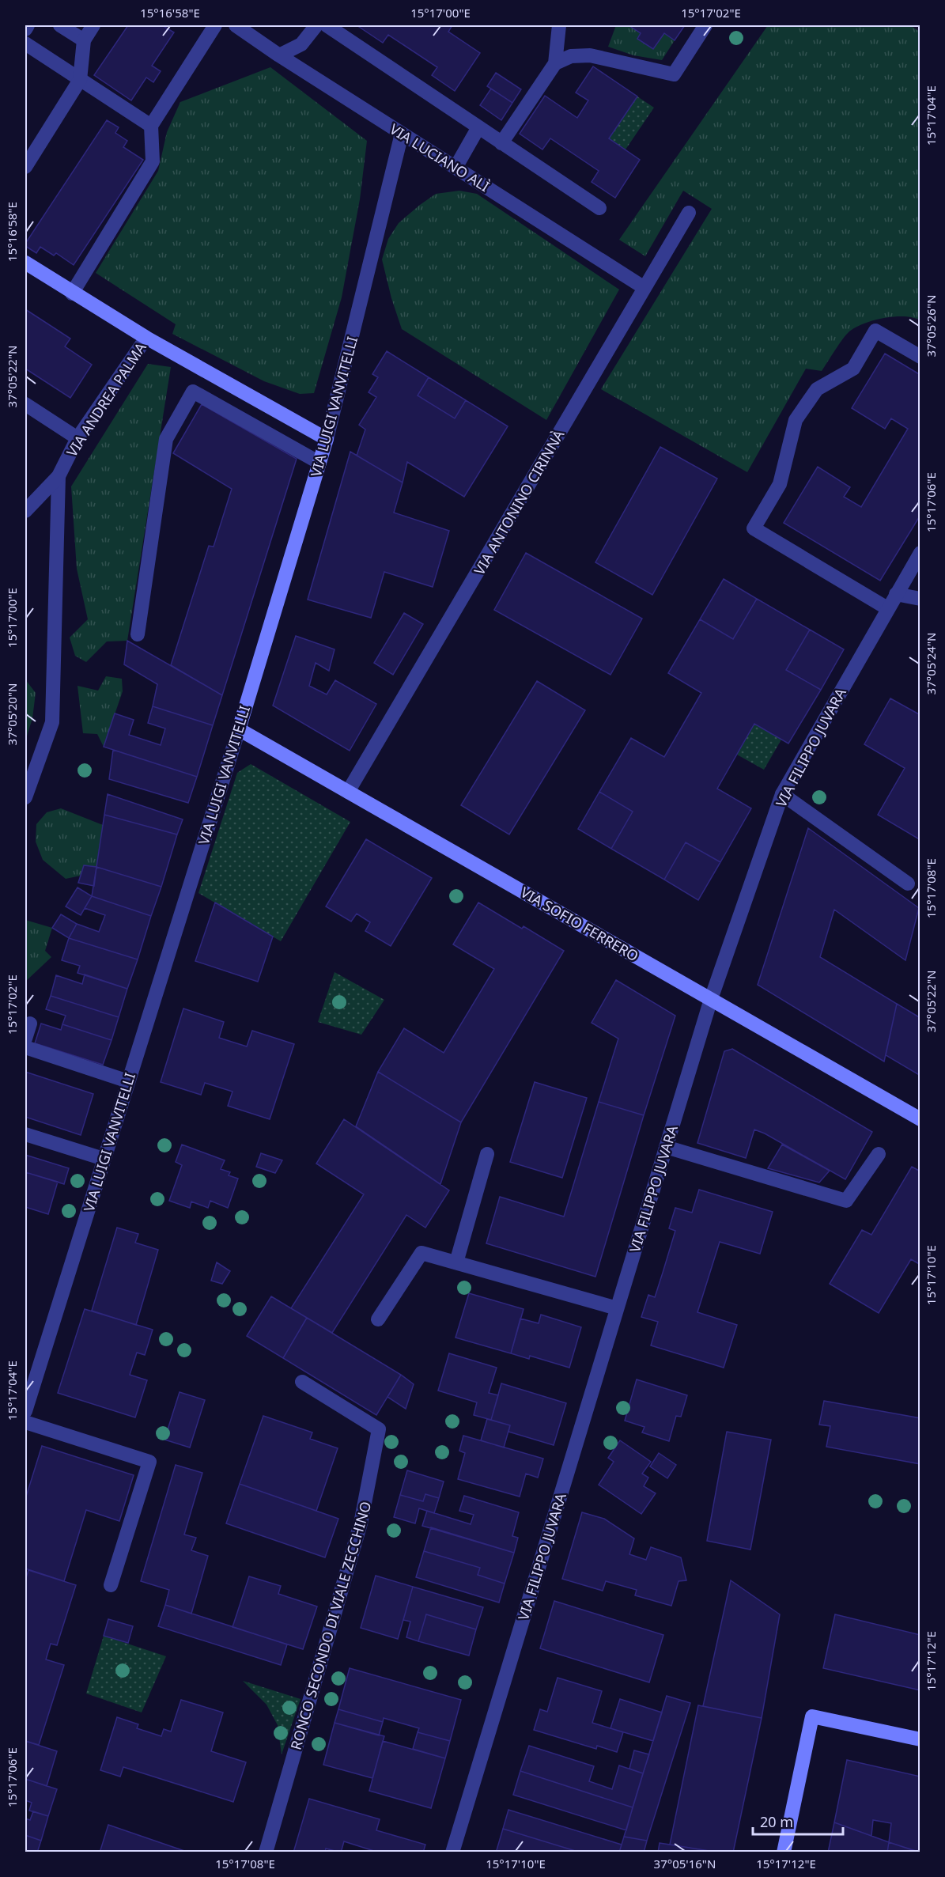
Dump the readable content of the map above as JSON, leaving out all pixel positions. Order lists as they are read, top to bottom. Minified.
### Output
{"streets":{"street":["VIA LUCIANO ALÌ","VIA ANDREA PALMA","VIA LUIGI VANVITELLI","VIA ANTONINO CIRINNÀ","VIA FILIPPO JUVARA","VIA SOFIO FERRERO","RONCO SECONDO DI VIALE ZECCHINO"]},"crossings":[["VIA LUCIANO ALÌ","VIA LUIGI VANVITELLI"],["VIA LUCIANO ALÌ","VIA ANTONINO CIRINNÀ"],["VIA ANDREA PALMA","VIA LUIGI VANVITELLI"],["VIA LUIGI VANVITELLI","VIA SOFIO FERRERO"],["VIA ANTONINO CIRINNÀ","VIA SOFIO FERRERO"],["VIA FILIPPO JUVARA","VIA SOFIO FERRERO"]],"scale_bar":"20 m","coordinates":["15°16'58\"E","15°17'00\"E","15°17'02\"E","15°17'04\"E","37°05'26\"N","37°05'22\"N","15°17'06\"E","37°05'24\"N","37°05'20\"N","15°17'08\"E","15°17'10\"E","15°17'12\"E","37°05'16\"N"]}
